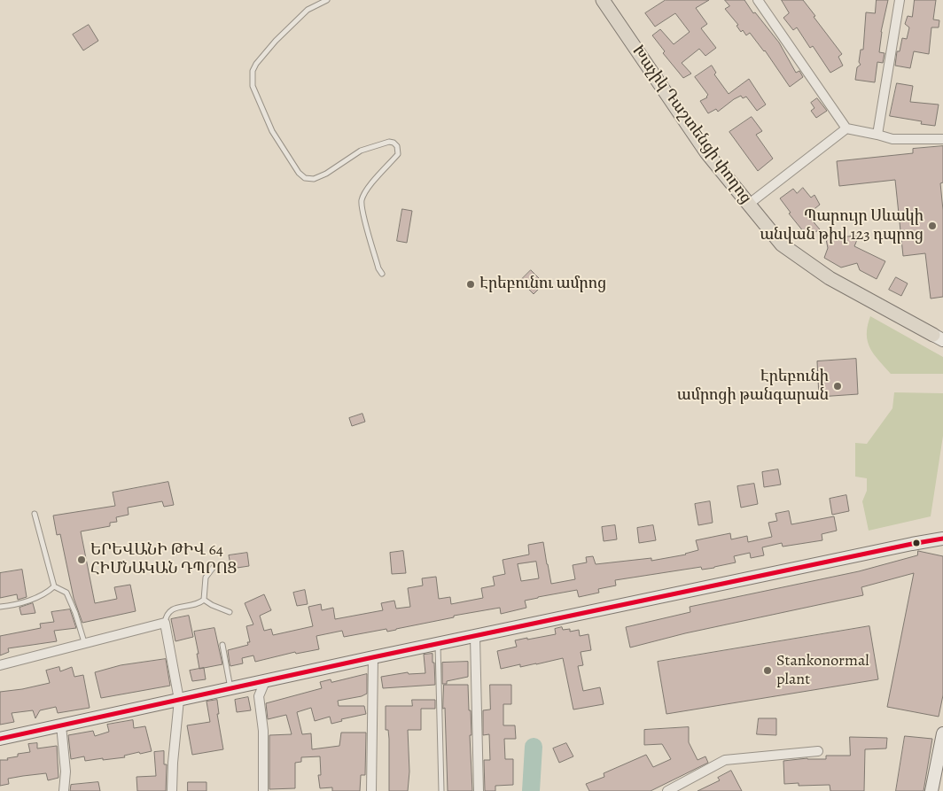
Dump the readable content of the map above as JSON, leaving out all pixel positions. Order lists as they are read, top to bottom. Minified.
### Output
{"streets":{"main road":["Խաչիկ Դաշտենցի փողոց"]},"places":["Պարույր Սևակի անվան թիվ 123 դպրոց","Էրեբունու ամրոց","Էրեբունի ամրոցի թանգարան","ԵՐԵՎԱՆԻ ԹԻՎ 64 ՀԻՄՆԱԿԱՆ ԴՊՐՈՑ","Stankonormal plant"]}
